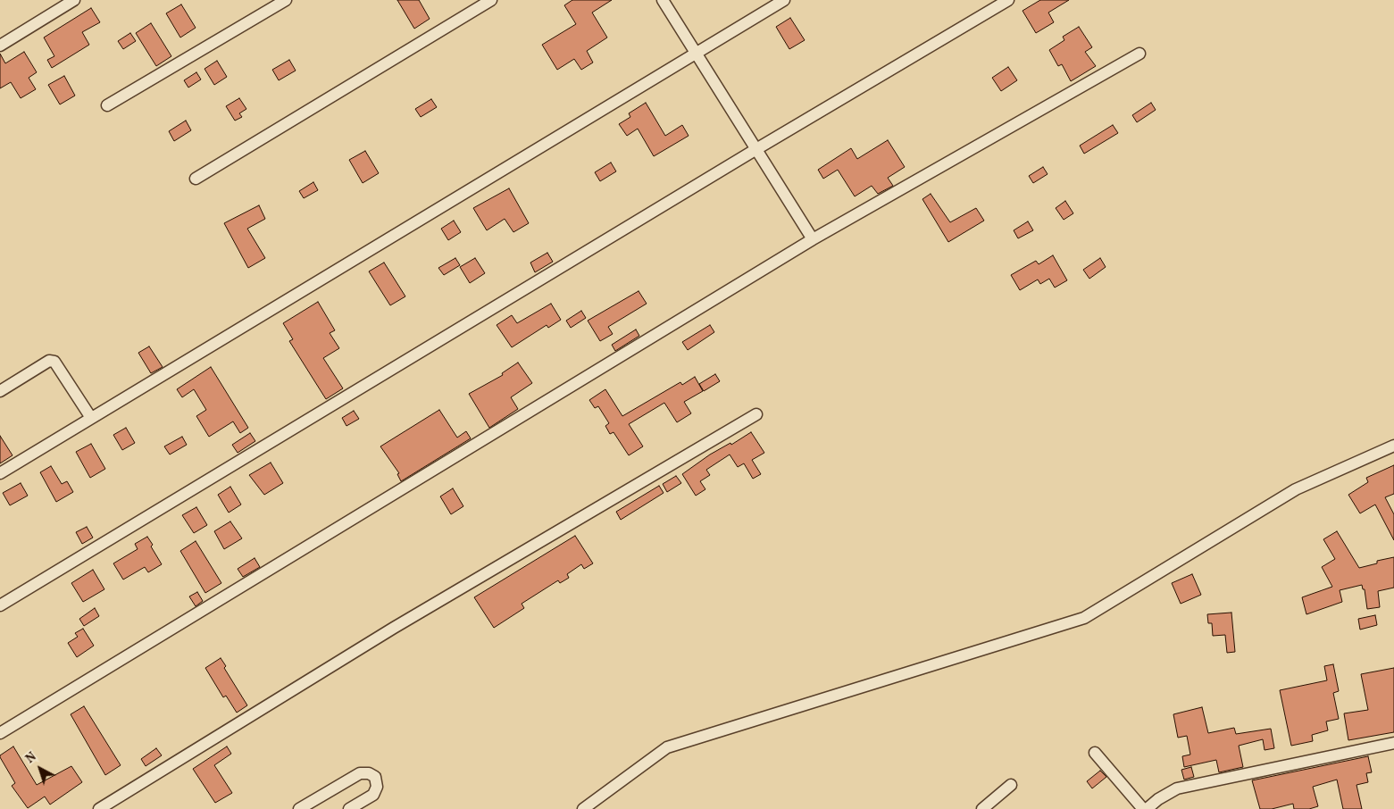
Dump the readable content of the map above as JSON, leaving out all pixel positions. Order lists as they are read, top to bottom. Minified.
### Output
{"north":"top left"}
